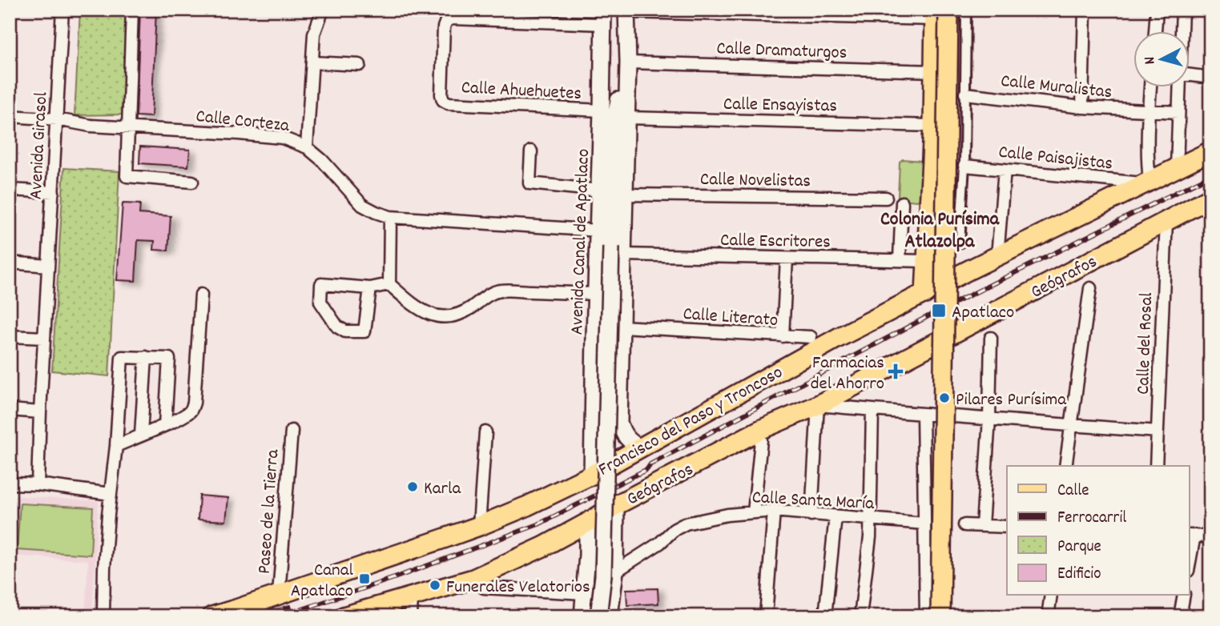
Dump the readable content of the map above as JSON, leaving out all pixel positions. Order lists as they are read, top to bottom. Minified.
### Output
{"streets":{"main road":["Geógrafos","Francisco del Paso y Troncoso"],"street":["Calle Dramaturgos","Calle Muralistas","Calle Ahuehuetes","Calle Ensayistas","Calle Corteza","Avenida Girasol","Calle Paisajistas","Calle Novelistas","Calle Escritores","Avenida Canal de Apatlaco","Calle Literato","Calle del Rosal","Calle Santa María","Paseo de la Tierra"]},"crossings":[["Calle Ahuehuetes","Avenida Canal de Apatlaco"],["Calle Corteza","Avenida Girasol"],["Calle Corteza","Avenida Canal de Apatlaco"],["Calle Paisajistas","Francisco del Paso y Troncoso"],["Avenida Canal de Apatlaco","Francisco del Paso y Troncoso"],["Geógrafos","Calle del Rosal"],["Calle Literato","Francisco del Paso y Troncoso"],["Francisco del Paso y Troncoso","Paseo de la Tierra"]],"districts":["Colonia Purísima Atlazolpa"],"places":{"transit":["Apatlaco","Canal Apatlaco"],"health":["Farmacias del Ahorro"],"other":["Pilares Purísima","Karla","Funerales Velatorios"]},"legend":["Calle","Ferrocarril","Parque","Edificio"],"north":"left"}
